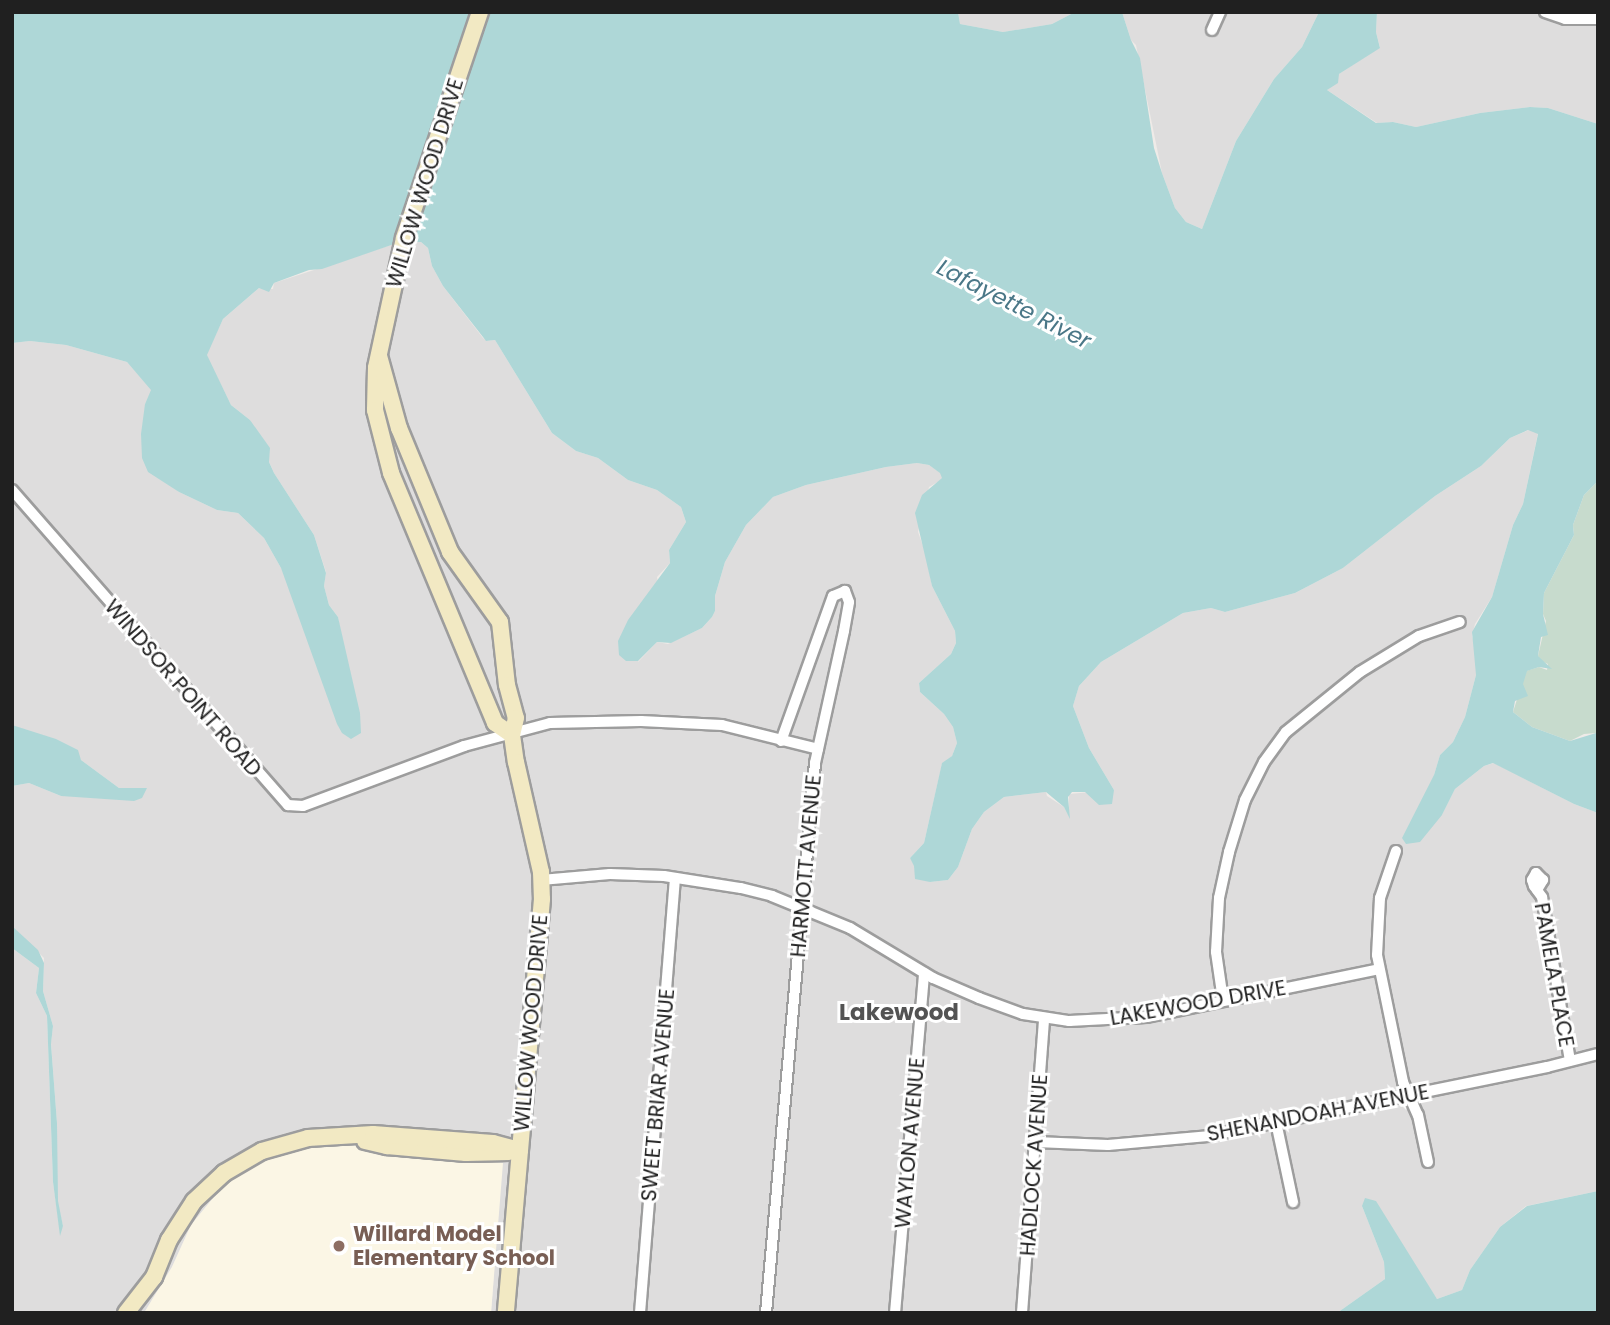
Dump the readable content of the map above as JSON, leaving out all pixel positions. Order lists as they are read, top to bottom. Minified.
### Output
{"streets":{"street":["WILLOW WOOD DRIVE","WINDSOR POINT ROAD","HARMOTT AVENUE","PAMELA PLACE","LAKEWOOD DRIVE","SWEET BRIAR AVENUE","SHENANDOAH AVENUE","WAYLON AVENUE","HADLOCK AVENUE"]},"crossings":[["WILLOW WOOD DRIVE","WINDSOR POINT ROAD"],["WILLOW WOOD DRIVE","LAKEWOOD DRIVE"],["WINDSOR POINT ROAD","HARMOTT AVENUE"],["HARMOTT AVENUE","LAKEWOOD DRIVE"],["PAMELA PLACE","SHENANDOAH AVENUE"],["LAKEWOOD DRIVE","SWEET BRIAR AVENUE"],["LAKEWOOD DRIVE","WAYLON AVENUE"],["LAKEWOOD DRIVE","HADLOCK AVENUE"],["SHENANDOAH AVENUE","HADLOCK AVENUE"]],"districts":["Lakewood"],"water":["Lafayette River"],"places":["Willard Model Elementary School"]}
